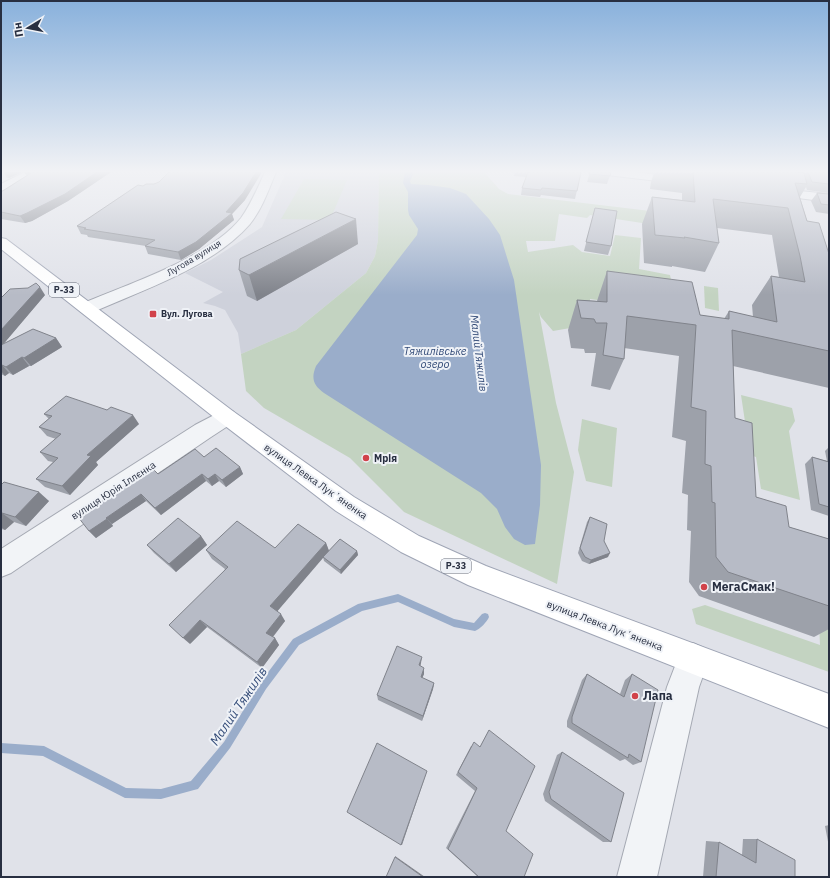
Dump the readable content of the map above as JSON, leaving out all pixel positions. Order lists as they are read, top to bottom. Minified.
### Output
{"streets":{"main road":["Р-33","вулиця Левка Лукʼяненка"],"street":["Лугова вулиця","вулиця Юрія Іллєнка"]},"crossings":[["Лугова вулиця","вулиця Левка Лукʼяненка"],["вулиця Левка Лукʼяненка","вулиця Юрія Іллєнка"]],"water":["Тяжилівське озеро","Малий Тяжилів"],"places":{"transit":["Вул. Лугова"],"other":["Мрія","МегаСмак!","Лапа"]},"north":"left"}
